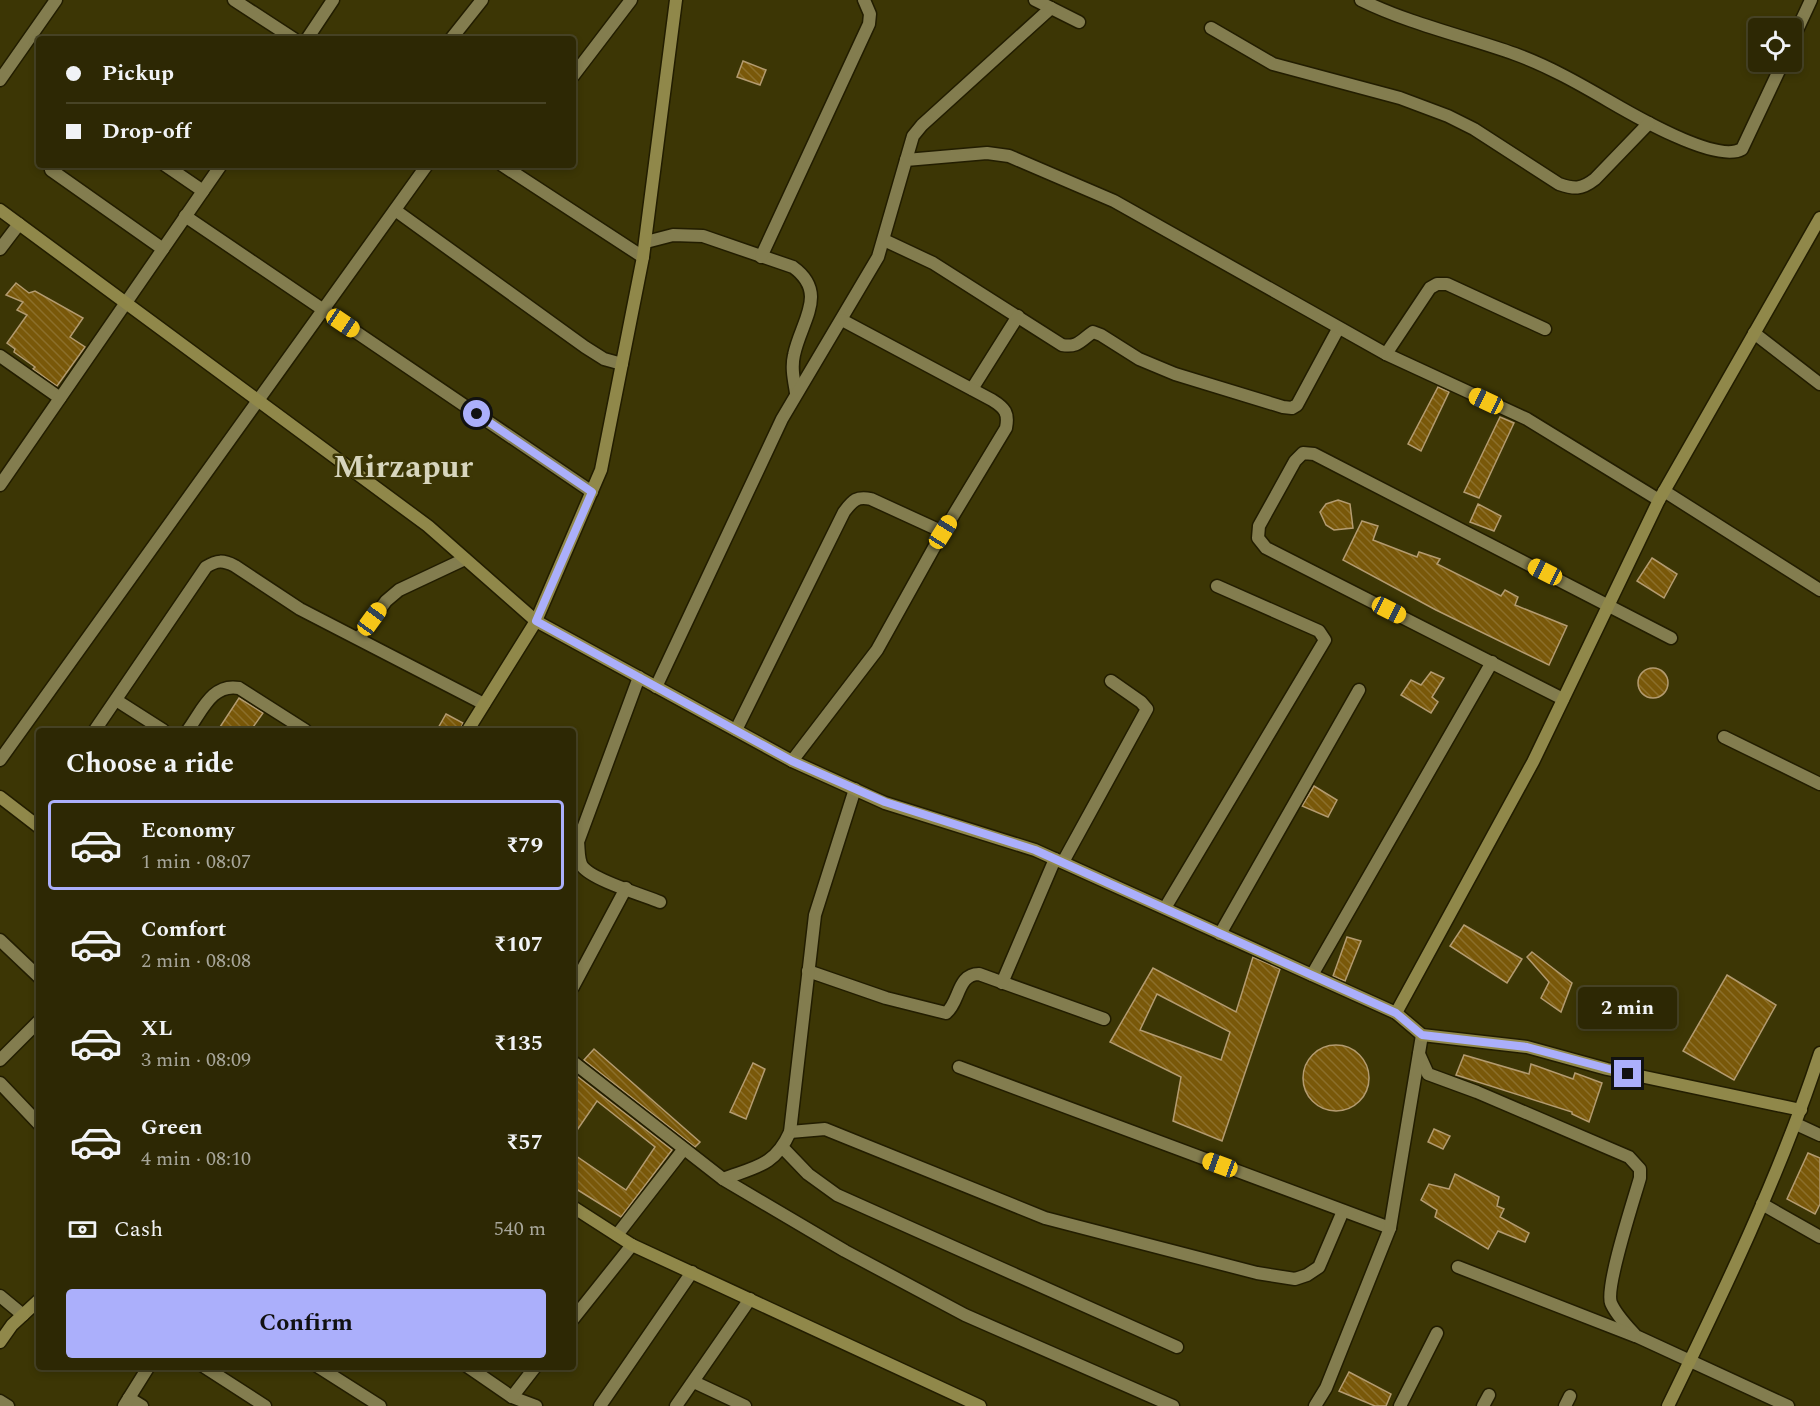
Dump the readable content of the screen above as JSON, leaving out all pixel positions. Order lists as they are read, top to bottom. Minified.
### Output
{"districts":["Mirzapur"],"page":{"banner":["Pickup","Drop-off"],"heading":"Choose a ride","list":[{"name":"Economy","note":"1 min · 08:07","value":"₹79"},{"name":"Comfort","note":"2 min · 08:08","value":"₹107"},{"name":"XL","note":"3 min · 08:09","value":"₹135"},{"name":"Green","note":"4 min · 08:10","value":"₹57"}],"bubble":"2 min","pay":["Cash","540 m"],"buttons":"Confirm"}}
